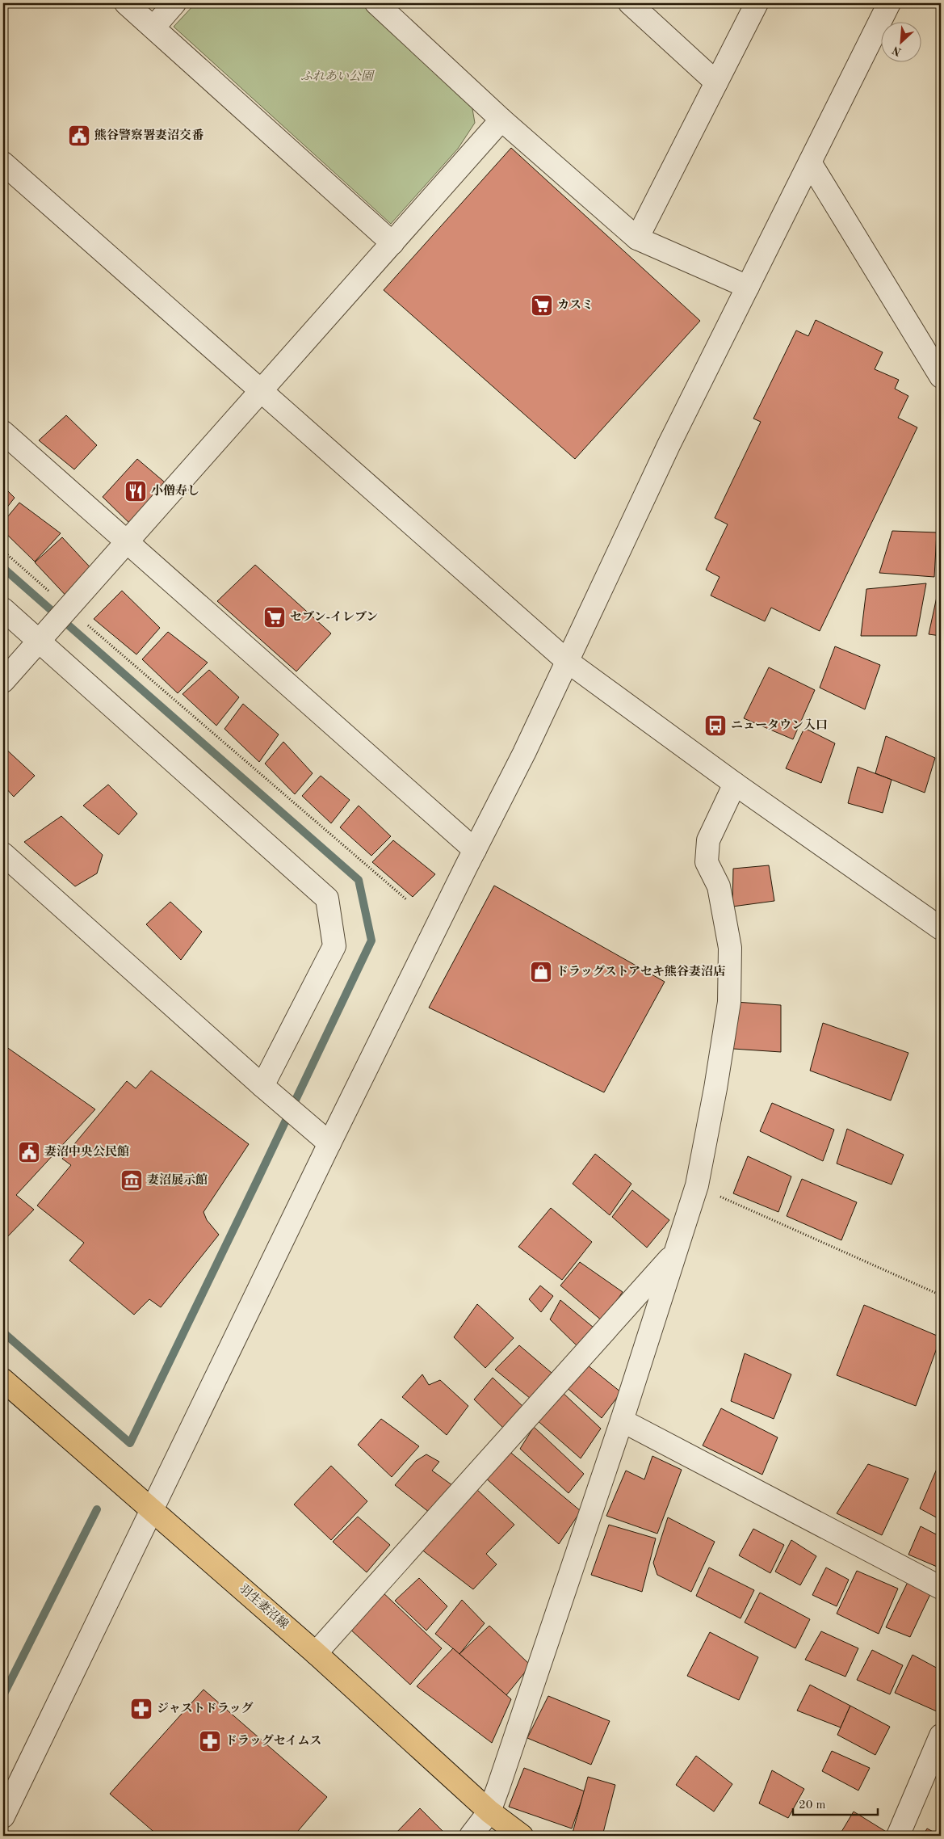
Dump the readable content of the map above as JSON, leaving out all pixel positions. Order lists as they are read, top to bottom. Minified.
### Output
{"streets":{"main road":["羽生妻沼線"]},"parks":["ふれあい公園"],"places":{"public building":["熊谷警察署妻沼交番","妻沼中央公民館"],"supermarket":["カスミ","セブン-イレブン"],"restaurant":["小僧寿し"],"bus stop":["ニュータウン入口"],"shop":["ドラッグストアセキ熊谷妻沼店"],"museum":["妻沼展示館"],"pharmacy":["ジャストドラッグ","ドラッグセイムス"]},"scale_bar":"20 m","north":"bottom left"}
